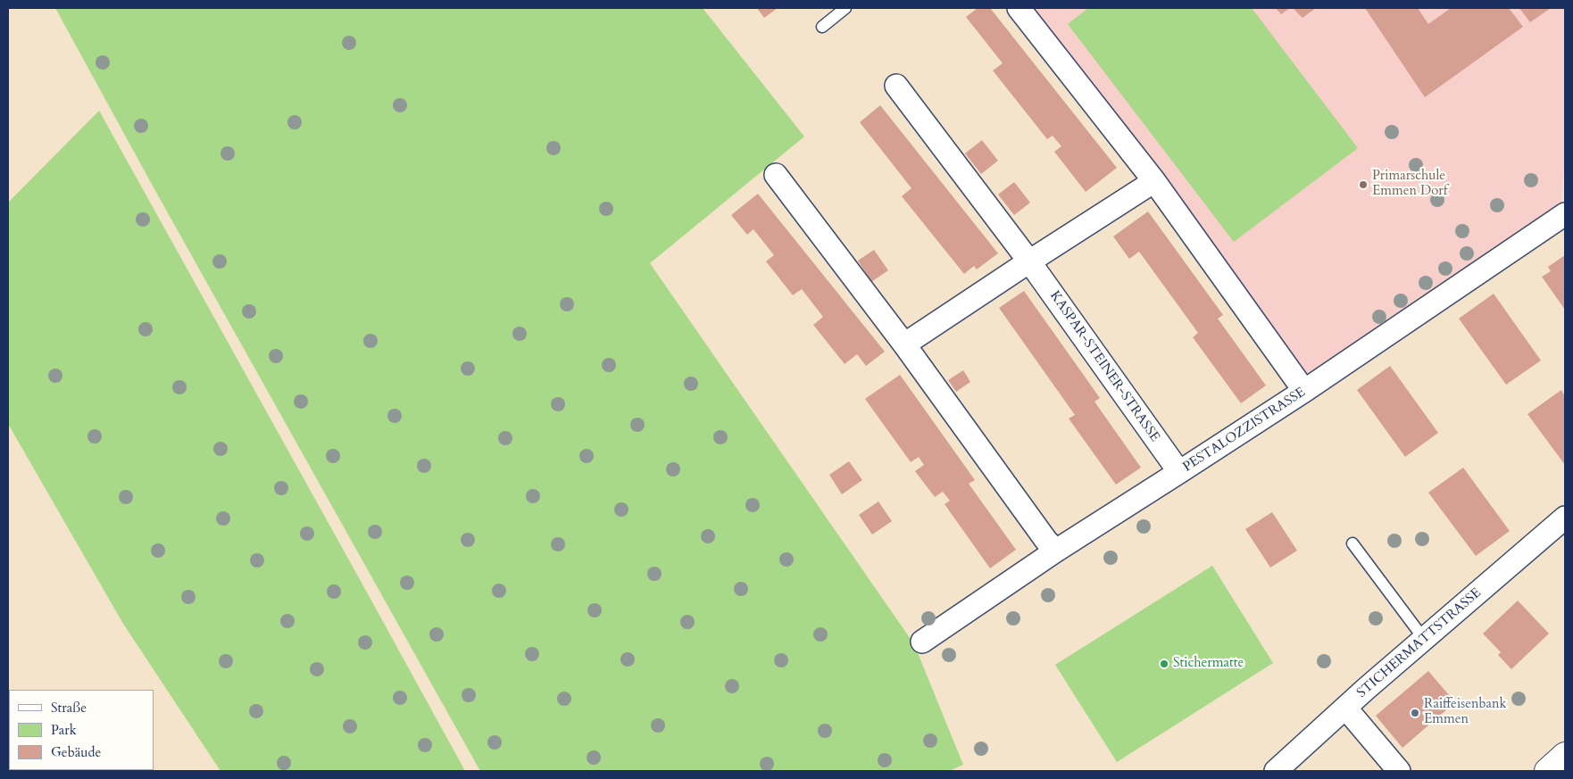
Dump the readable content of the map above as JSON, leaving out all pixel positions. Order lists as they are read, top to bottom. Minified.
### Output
{"streets":{"street":["KASPAR-STEINER-STRASSE","PESTALOZZISTRASSE","STICHERMATTSTRASSE"]},"crossings":[["KASPAR-STEINER-STRASSE","PESTALOZZISTRASSE"]],"places":["Primarschule Emmen Dorf","Stichermatte","Raiffeisenbank Emmen"],"legend":["Straße","Park","Gebäude"]}
